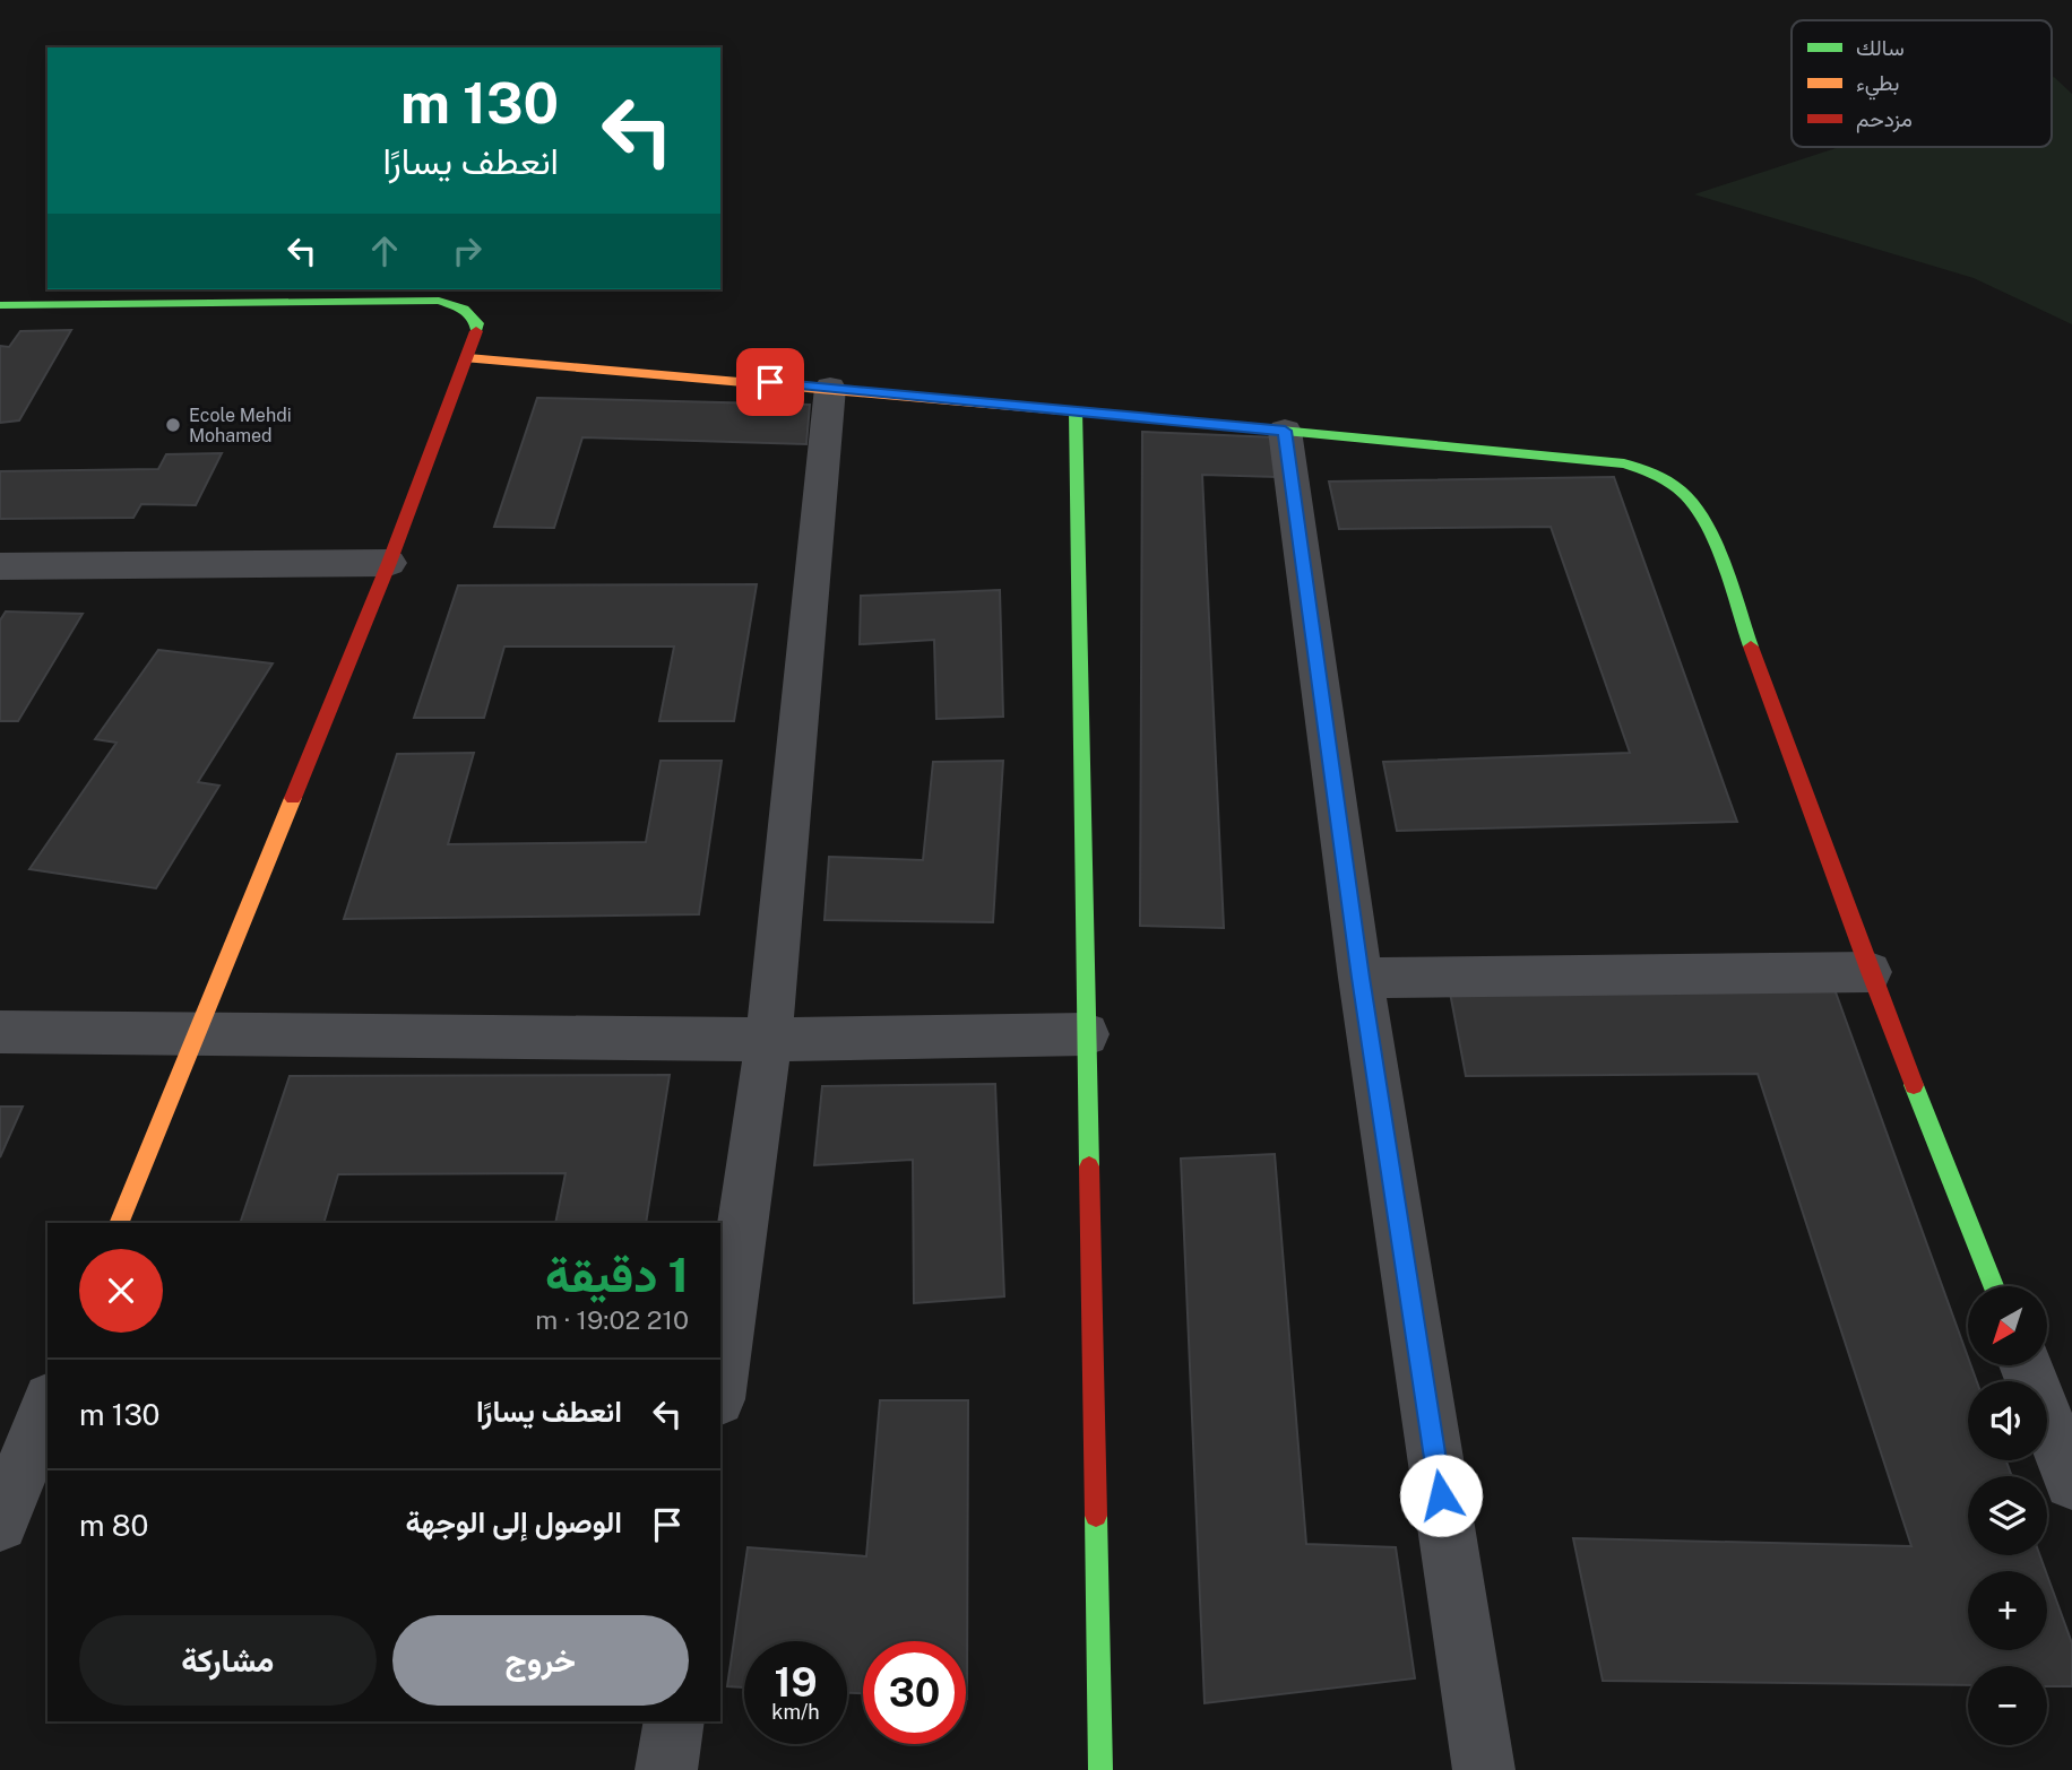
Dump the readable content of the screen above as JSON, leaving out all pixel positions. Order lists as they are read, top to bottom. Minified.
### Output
{"places":["Ecole Mehdi Mohamed"],"legend":["سالك","بطيء","مزدحم"],"north":"bottom left","page":{"turn":["130 m","انعطف يسارًا"],"heading":["1 دقيقة","210 m · 19:02"],"map_buttons":["+","−"],"list":[{"name":"انعطف يسارًا","value":"130 m"},{"name":"الوصول إلى الوجهة","value":"80 m"}],"buttons":["خروج","مشاركة"],"speed":"19 km/h","limit":"30"}}
